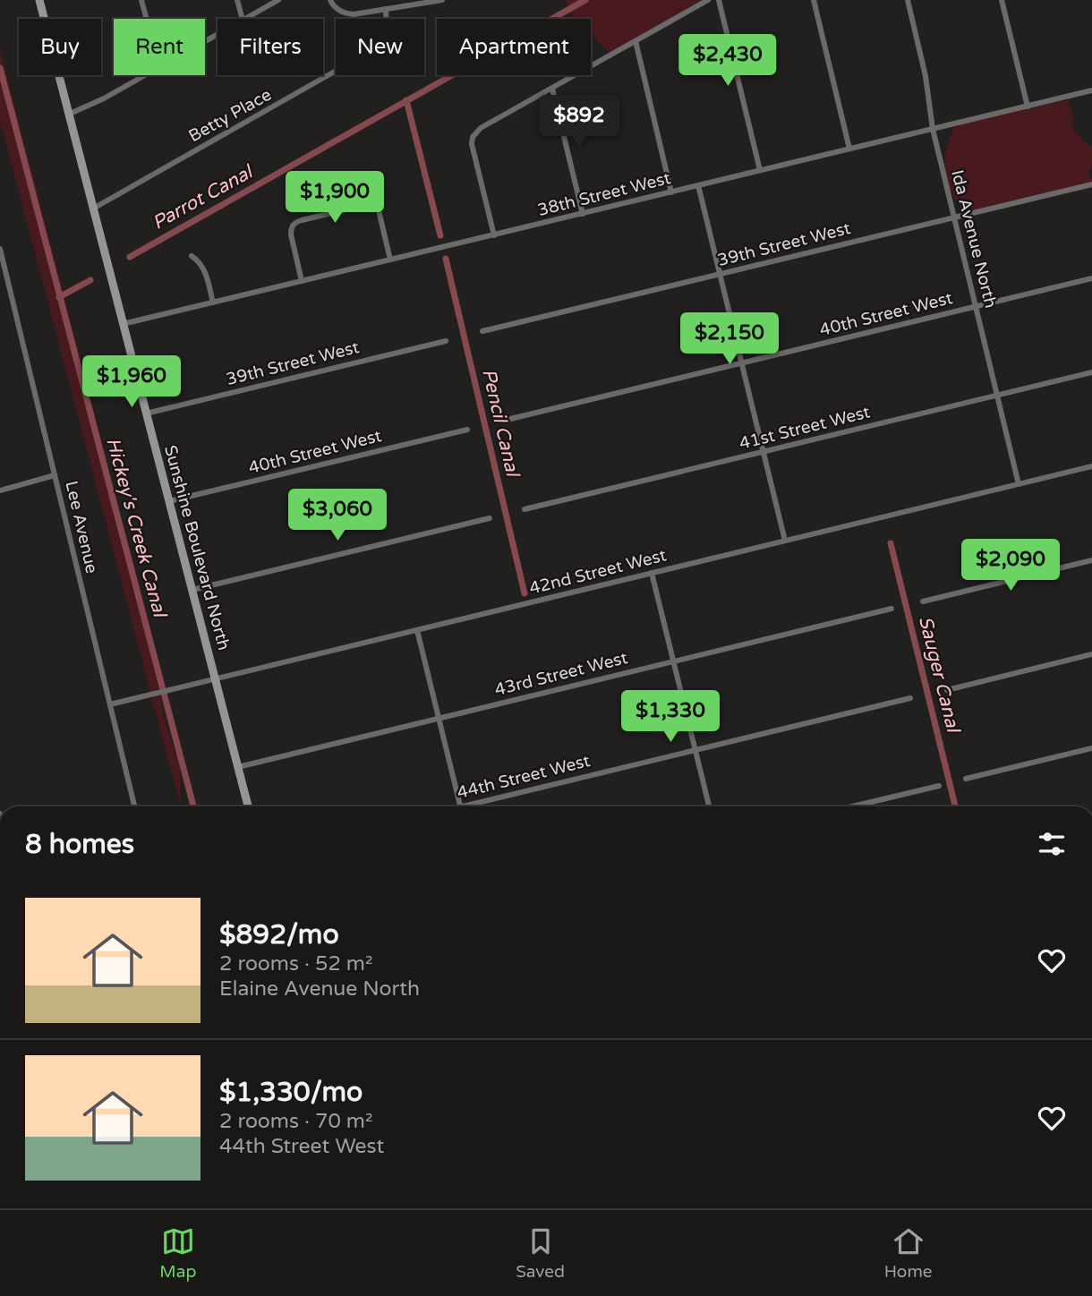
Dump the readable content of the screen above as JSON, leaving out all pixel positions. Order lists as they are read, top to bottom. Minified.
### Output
{"streets":{"street":["Betty Place","38th Street West","Ida Avenue North","39th Street West","40th Street West","41st Street West","Lee Avenue","Sunshine Boulevard North","42nd Street West","43rd Street West","44th Street West"]},"crossings":[["Betty Place","Sunshine Boulevard North"],["38th Street West","Ida Avenue North"],["38th Street West","Sunshine Boulevard North"],["Ida Avenue North","39th Street West"],["Ida Avenue North","40th Street West"],["Ida Avenue North","41st Street West"],["Ida Avenue North","42nd Street West"],["39th Street West","Sunshine Boulevard North"],["40th Street West","Sunshine Boulevard North"],["Lee Avenue","42nd Street West"],["Sunshine Boulevard North","42nd Street West"],["Sunshine Boulevard North","43rd Street West"]],"water":["Parrot Canal","Pencil Canal","Hickey's Creek Canal","Sauger Canal"],"page":{"chip":["Buy","Rent","Filters","New","Apartment"],"price":["$2,430","$892","$1,900","$2,150","$1,960","$3,060","$2,090","$1,330"],"heading":"8 homes","list":[{"name":"$892/mo","note":"2 rooms · 52 m² · Elaine Avenue North"},{"name":"$1,330/mo","note":"2 rooms · 70 m² · 44th Street West"}],"tabs":["Map","Saved","Home"]}}
